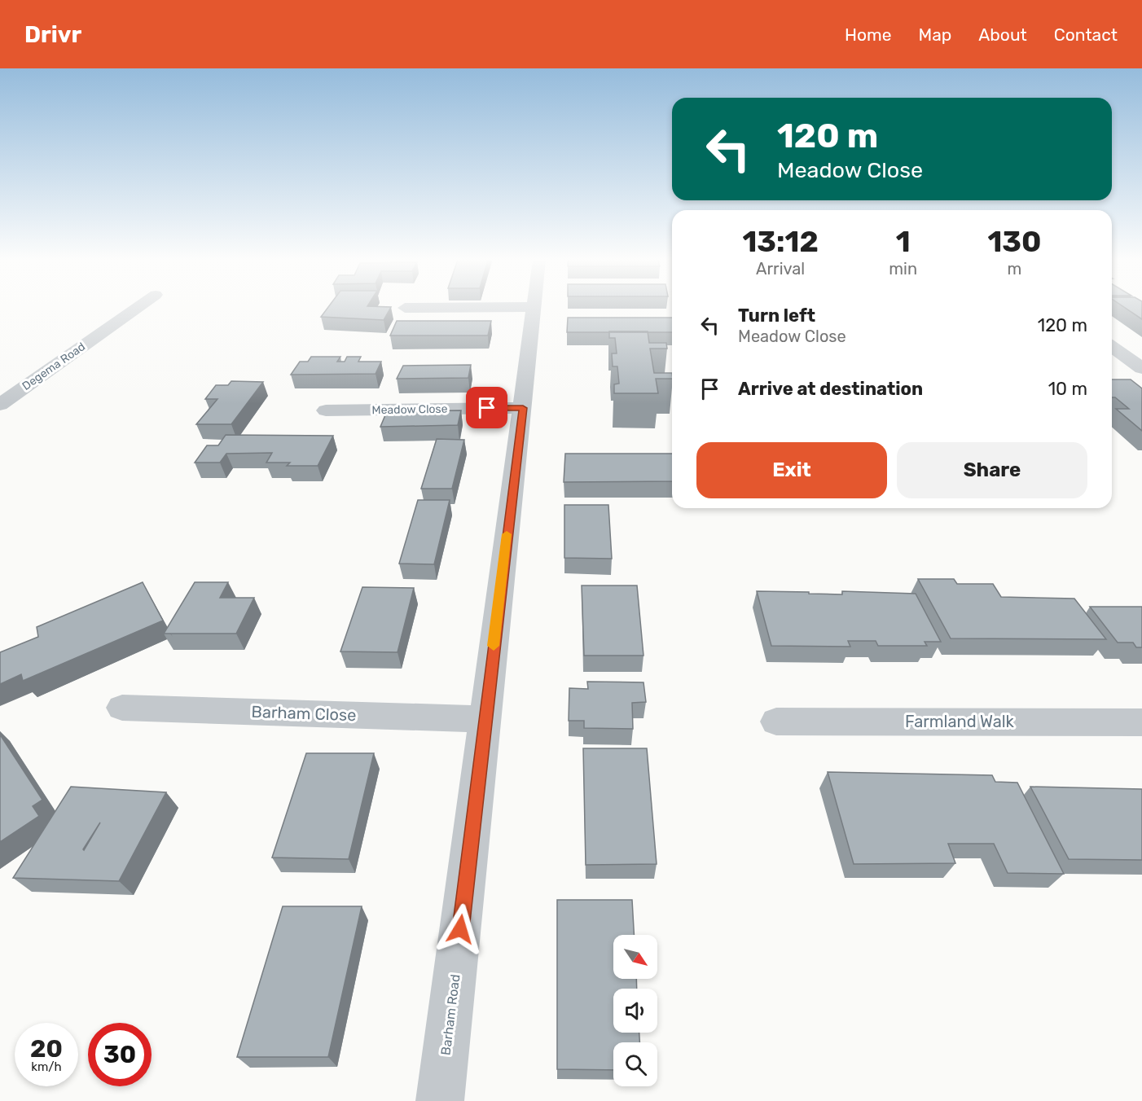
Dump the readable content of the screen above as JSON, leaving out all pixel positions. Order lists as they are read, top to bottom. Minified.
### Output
{"streets":{"street":["Degema Road","Meadow Close","Barham Close","Farmland Walk","Barham Road"]},"crossings":[["Meadow Close","Barham Road"],["Barham Close","Barham Road"]],"north":"bottom right","page":{"header":"Drivr","nav":["Home","Map","About","Contact"],"turn":["120 m","Meadow Close"],"eta":["13:12","Arrival","1","min","130","m"],"list":[{"name":"Turn left","note":"Meadow Close","value":"120 m"},{"name":"Arrive at destination","value":"10 m"}],"buttons":["Exit","Share"],"speed":"20 km/h","limit":"30"}}
